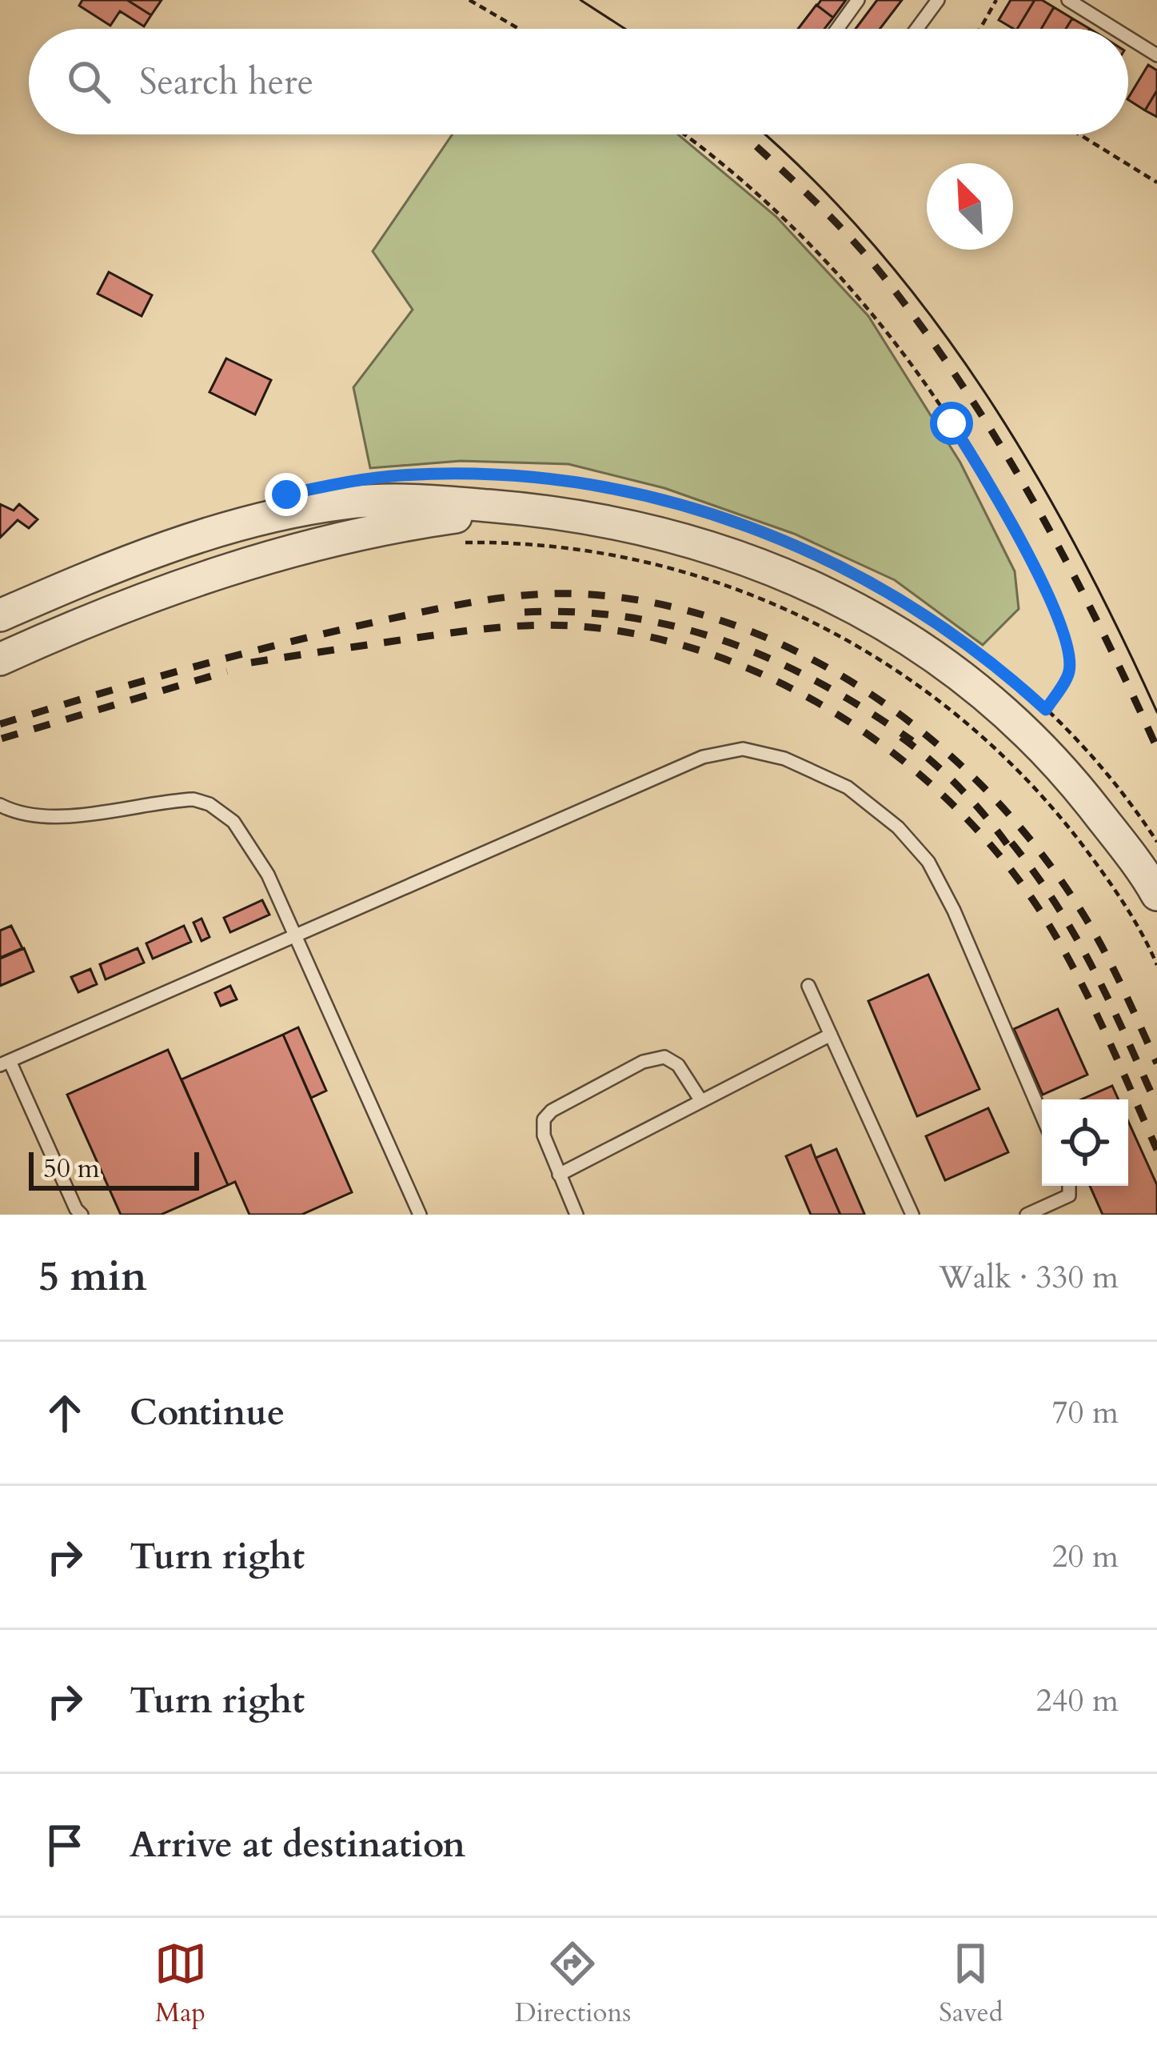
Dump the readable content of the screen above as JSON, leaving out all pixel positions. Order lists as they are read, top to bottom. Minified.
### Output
{"scale_bar":"50 m","north":"top left","page":{"search":"Search here","scale":"50 m","heading":["5 min","Walk · 330 m"],"list":[["Continue","70 m"],["Turn right","20 m"],["Turn right","240 m"],"Arrive at destination"],"nav":["Map","Directions","Saved"]}}
